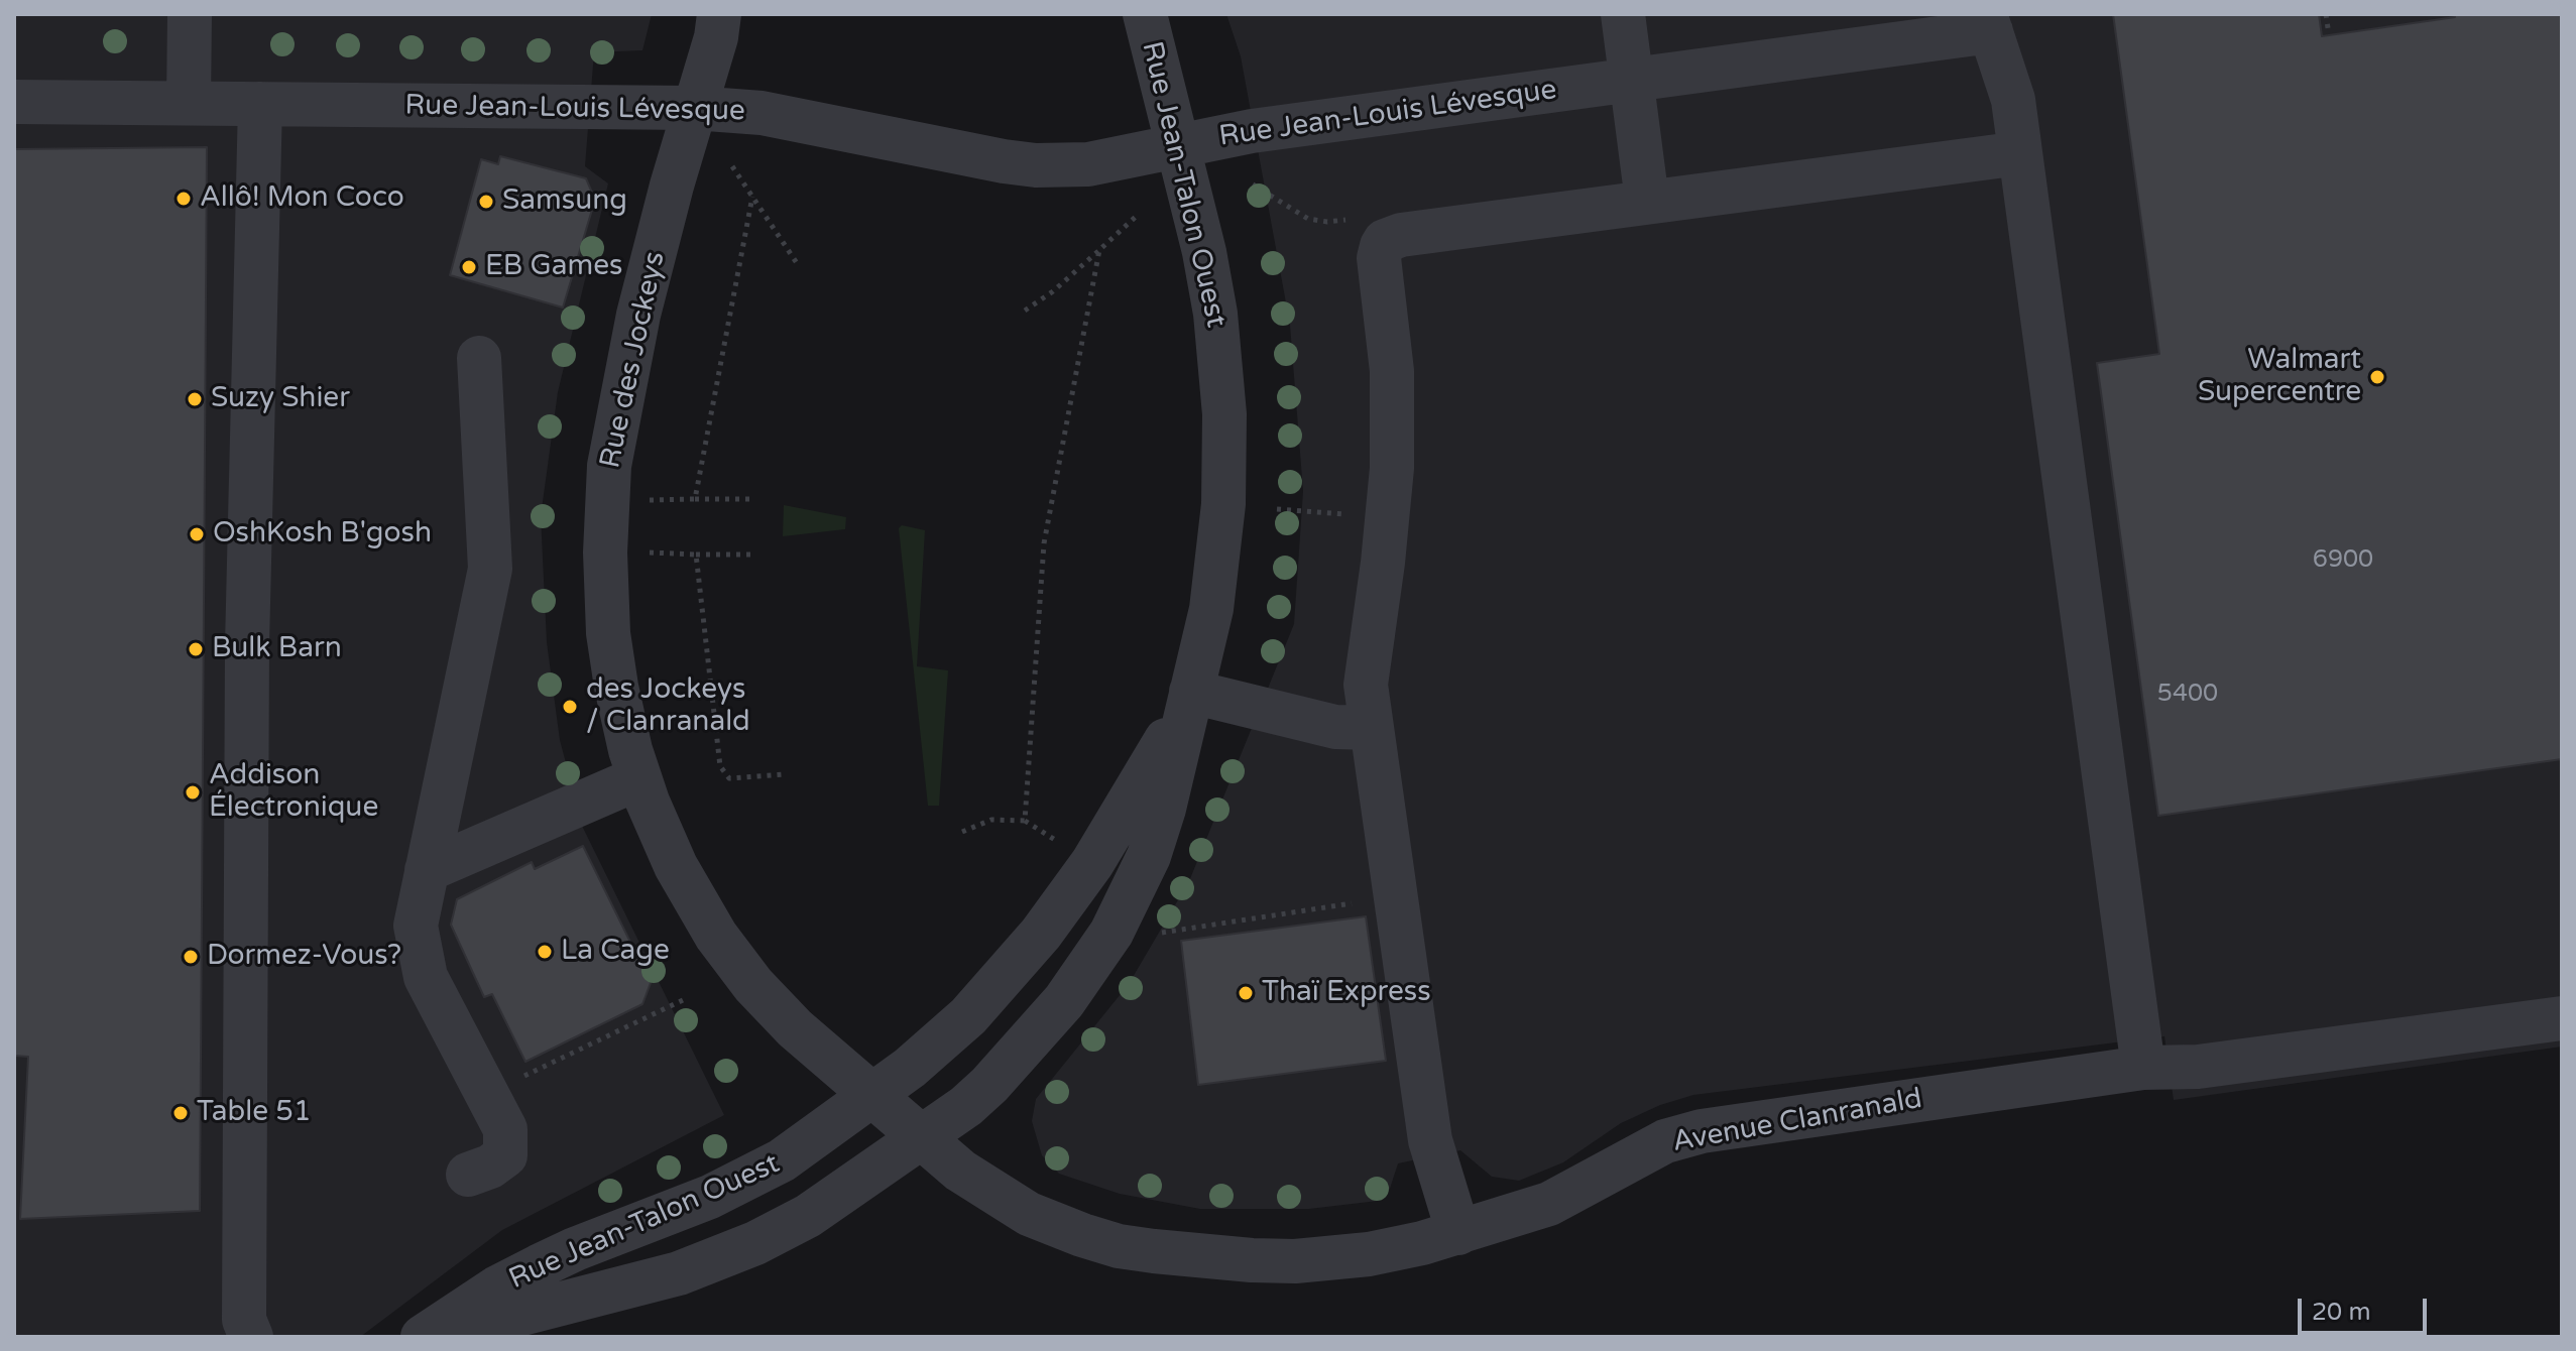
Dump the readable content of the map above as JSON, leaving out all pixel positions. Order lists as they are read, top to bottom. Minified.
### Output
{"streets":{"street":["Rue Jean-Louis Lévesque","Rue Jean-Talon Ouest","Rue des Jockeys","Avenue Clanranald"]},"crossings":[["Rue Jean-Louis Lévesque","Rue Jean-Talon Ouest"],["Rue Jean-Louis Lévesque","Rue des Jockeys"],["Rue Jean-Talon Ouest","Rue des Jockeys"],["Rue Jean-Talon Ouest","Avenue Clanranald"],["Rue des Jockeys","Avenue Clanranald"]],"places":["Allô! Mon Coco","Samsung","EB Games","Walmart Supercentre","Suzy Shier","OshKosh B'gosh","Bulk Barn","des Jockeys / Clanranald","Addison Électronique","La Cage","Dormez-Vous?","Thaï Express","Table 51"],"house_numbers":["6900","5400"],"scale_bar":"20 m"}
